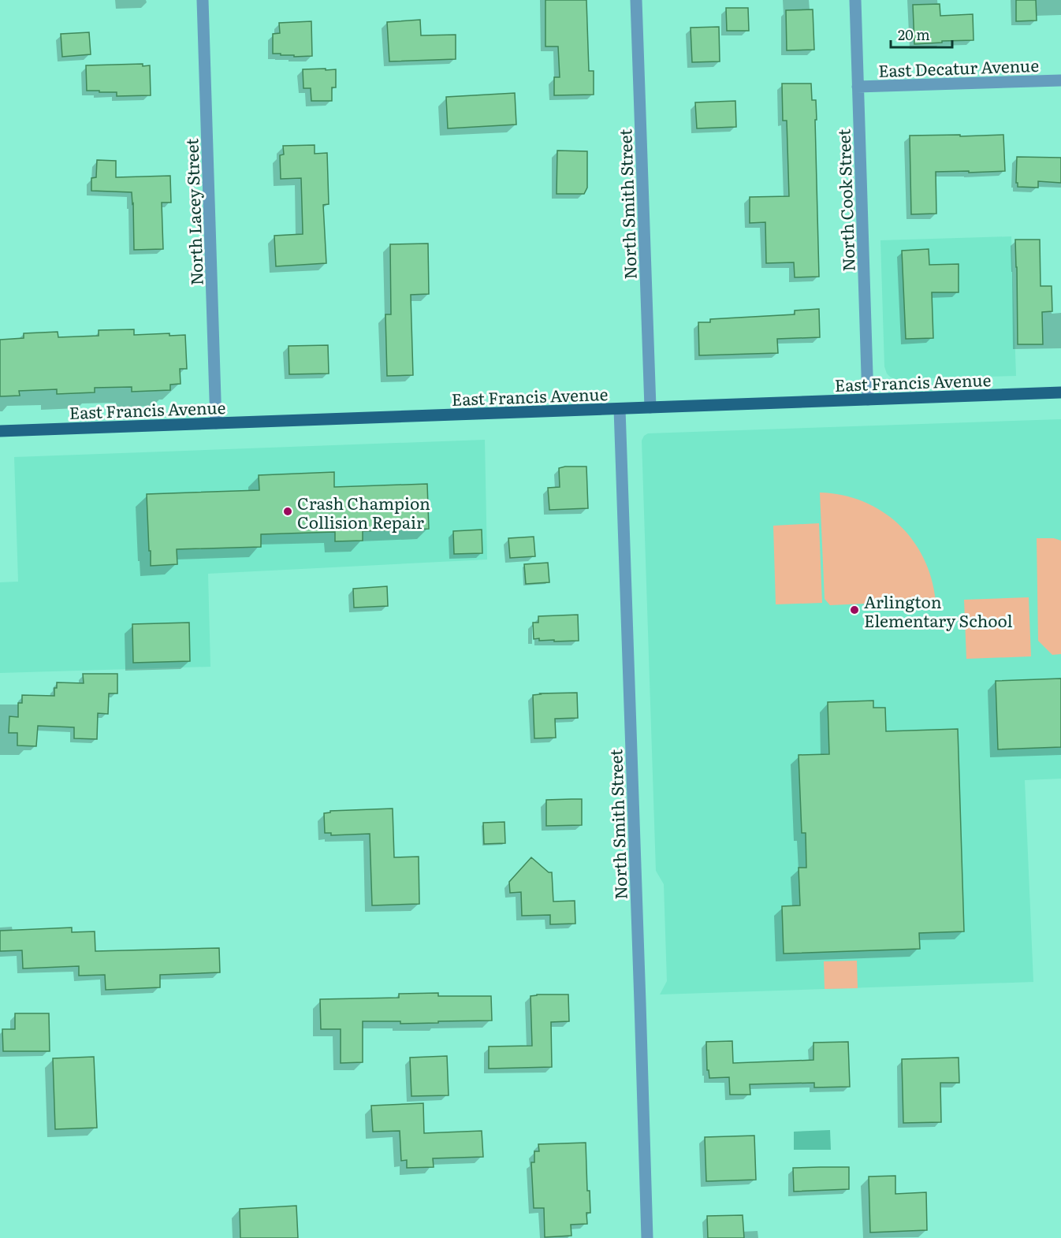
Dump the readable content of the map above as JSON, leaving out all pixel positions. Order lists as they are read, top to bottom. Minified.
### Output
{"streets":{"main road":["East Francis Avenue"],"street":["East Decatur Avenue","North Cook Street","North Smith Street","North Lacey Street"]},"crossings":[["East Decatur Avenue","North Cook Street"],["North Cook Street","East Francis Avenue"],["North Smith Street","East Francis Avenue"],["North Lacey Street","East Francis Avenue"]],"places":["Crash Champion Collision Repair","Arlington Elementary School"],"scale_bar":"20 m"}
